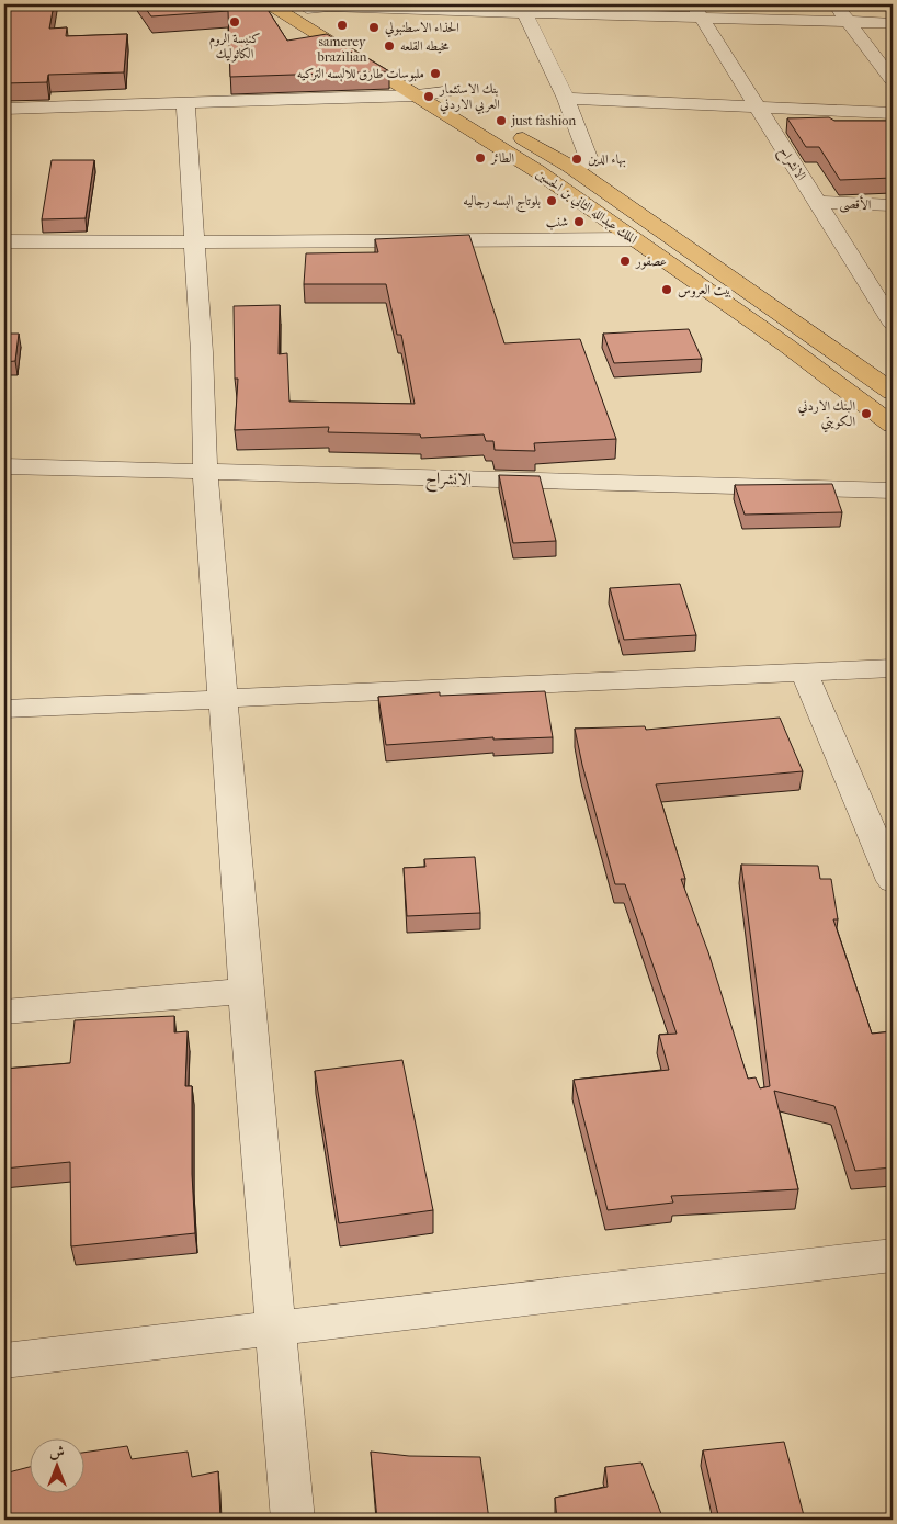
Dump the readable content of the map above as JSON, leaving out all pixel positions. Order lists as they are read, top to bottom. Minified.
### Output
{"streets":{"main road":["الملك عبدالله الثاني بن الحسين"],"street":["الانشراح","الأقصى"]},"crossings":[["الانشراح","الأقصى"]],"places":["كنيسة الروم الكاثوليك","samerey brazilian","الحذاء الاسطنبولي","مخيطه القلعه","ملبوسات طارق للالبسه التركيه","بنك الاستثمار العربي الاردني","just fashion","الطائر","بهاء الدين","بلوتاج البسه رجاليه","شنب","عصفور","بيت العروس","البنك الاردني الكويتي"],"north":"top"}
